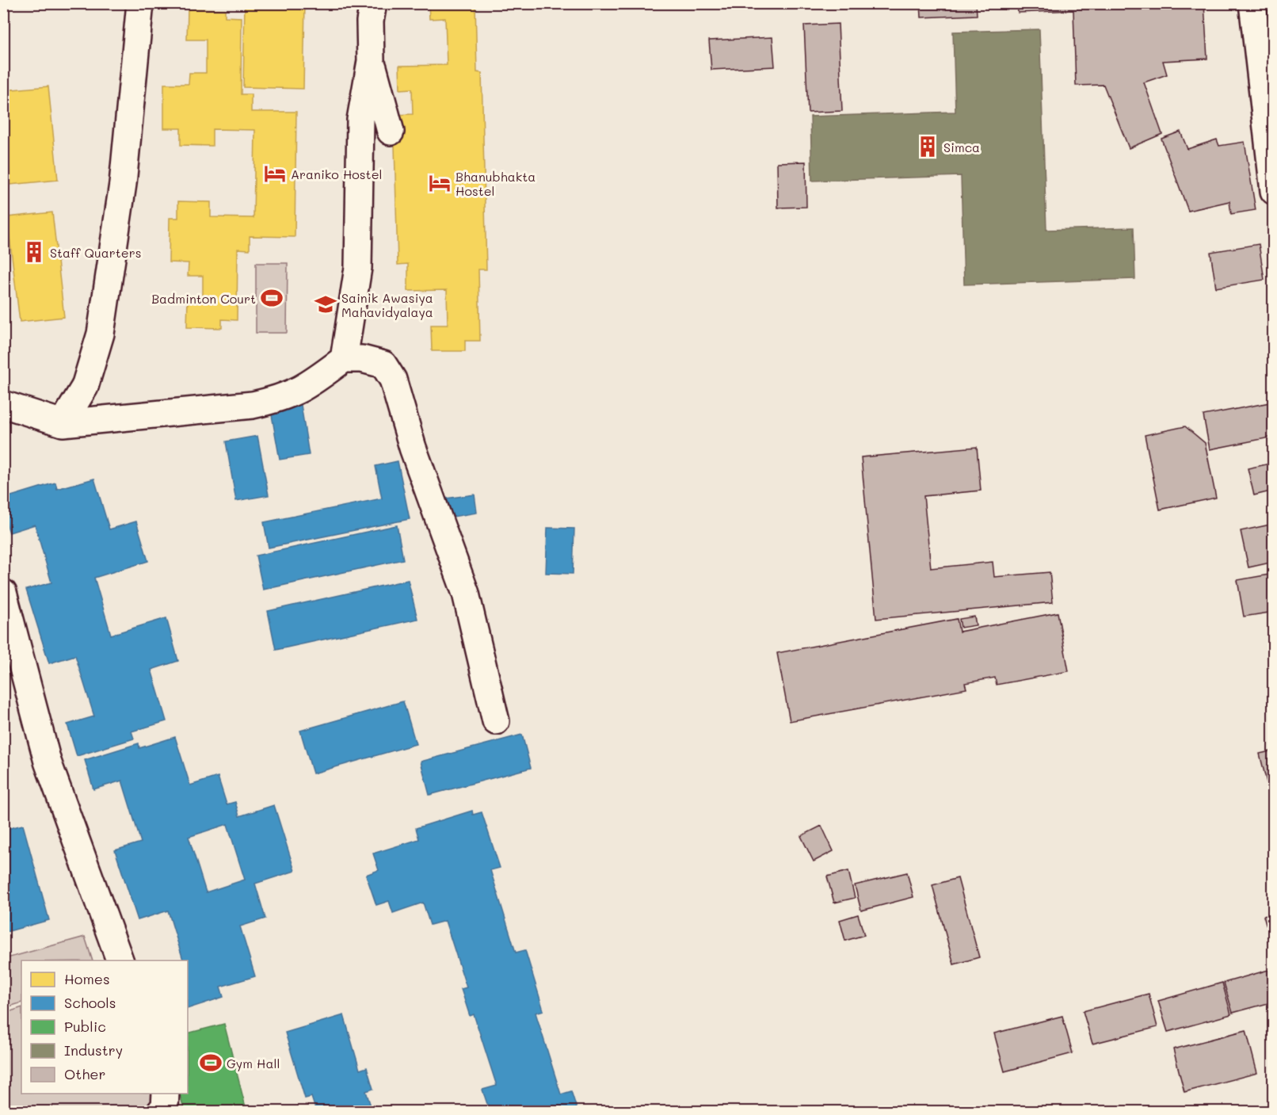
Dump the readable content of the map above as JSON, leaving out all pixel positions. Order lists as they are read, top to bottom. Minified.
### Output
{"places":{"building":["Simca","Staff Quarters"],"hotel":["Araniko Hostel","Bhanubhakta Hostel"],"sports":["Badminton Court","Gym Hall"],"school or university":["Sainik Awasiya Mahavidyalaya"]},"legend":["Homes","Schools","Public","Industry","Other"]}
